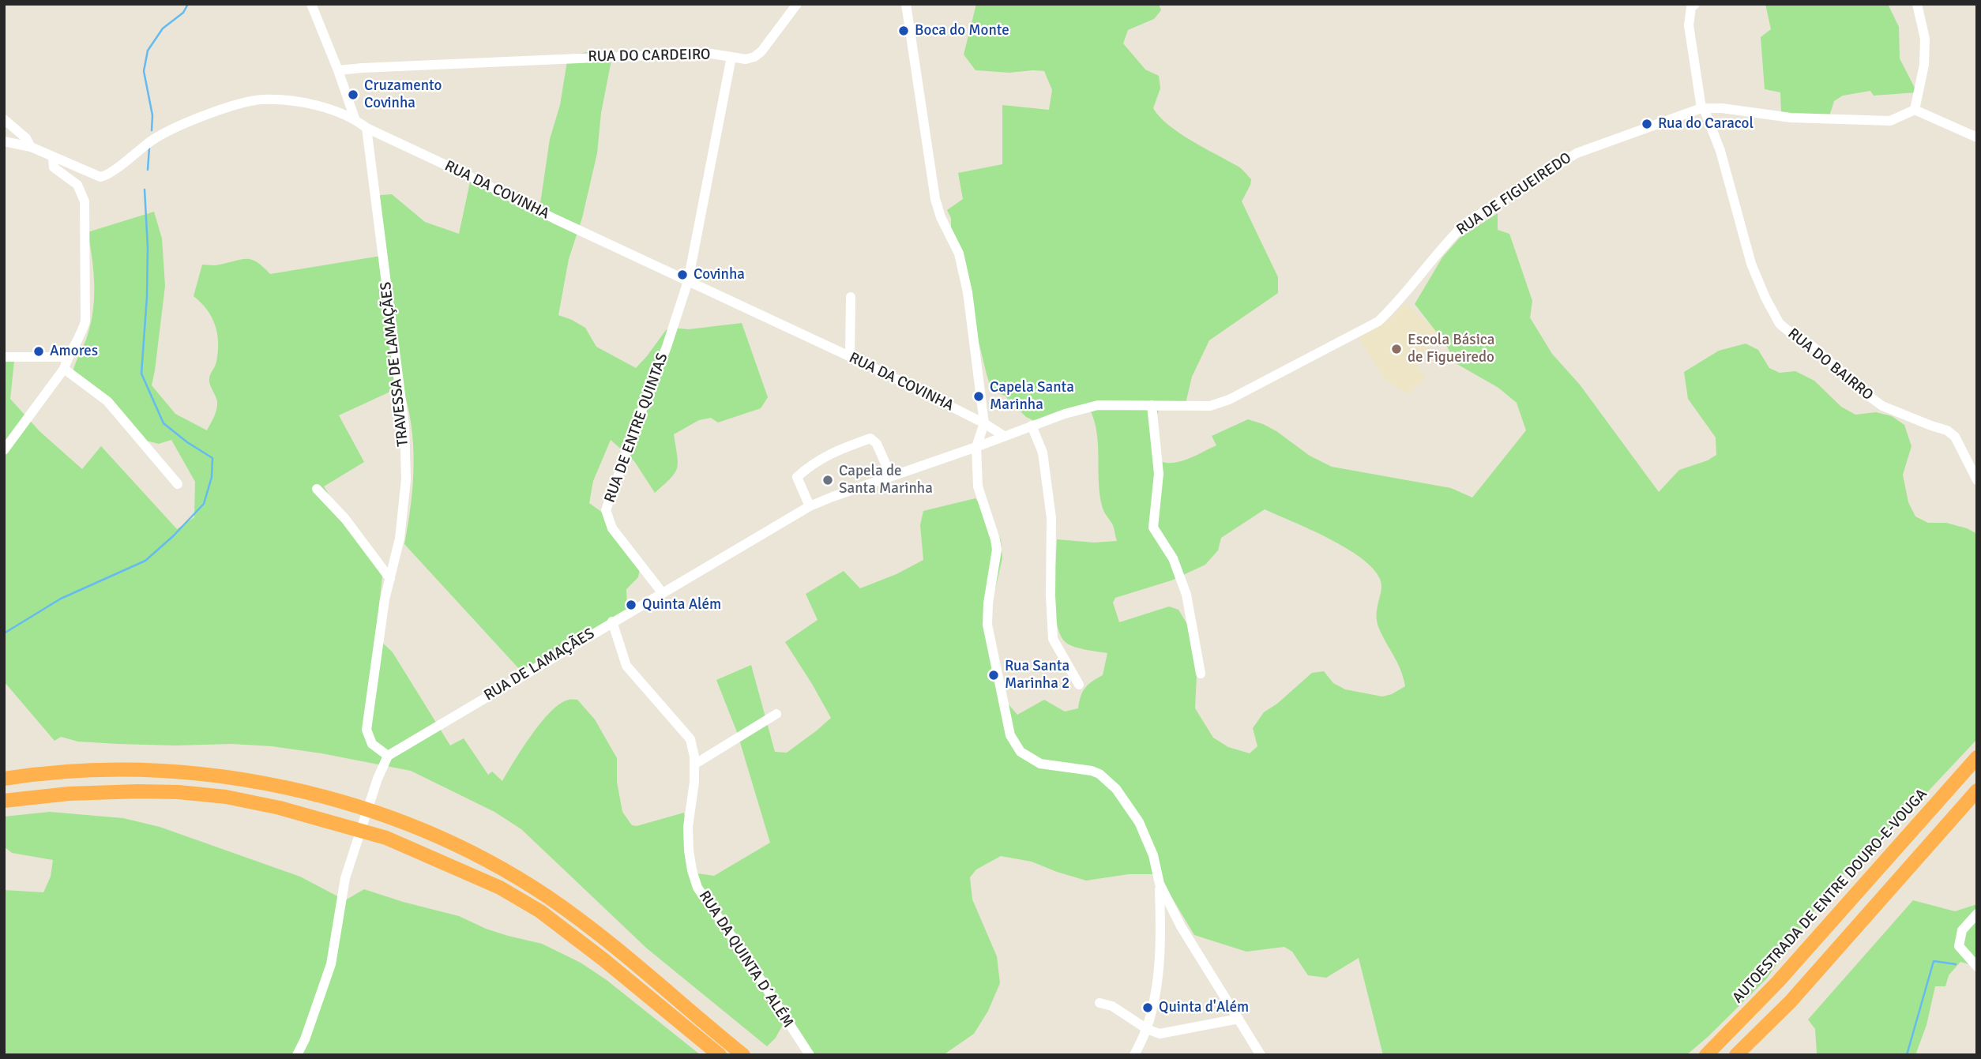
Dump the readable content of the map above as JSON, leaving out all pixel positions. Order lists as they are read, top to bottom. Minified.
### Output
{"streets":{"highway":["AUTOESTRADA DE ENTRE DOURO-E-VOUGA"],"street":["RUA DO CARDEIRO","RUA DA COVINHA","RUA DE FIGUEIREDO","TRAVESSA DE LAMAÇÃES","RUA DO BAIRRO","RUA DE ENTRE QUINTAS","RUA DE LAMAÇÃES","RUA DA QUINTA D´ALÉM"]},"crossings":[["RUA DO CARDEIRO","RUA DA COVINHA"],["RUA DO CARDEIRO","RUA DE ENTRE QUINTAS"],["RUA DA COVINHA","RUA DE FIGUEIREDO"],["RUA DA COVINHA","TRAVESSA DE LAMAÇÃES"],["RUA DA COVINHA","RUA DE ENTRE QUINTAS"],["RUA DA COVINHA","RUA DE LAMAÇÃES"],["RUA DE FIGUEIREDO","RUA DO BAIRRO"],["RUA DE FIGUEIREDO","RUA DE LAMAÇÃES"],["TRAVESSA DE LAMAÇÃES","RUA DE LAMAÇÃES"],["RUA DE ENTRE QUINTAS","RUA DE LAMAÇÃES"],["RUA DE LAMAÇÃES","RUA DA QUINTA D´ALÉM"]],"places":["Boca do Monte","Cruzamento Covinha","Rua do Caracol","Covinha","Escola Básica de Figueiredo","Amores","Capela Santa Marinha","Capela de Santa Marinha","Quinta Além","Rua Santa Marinha 2","Quinta d'Além"]}
